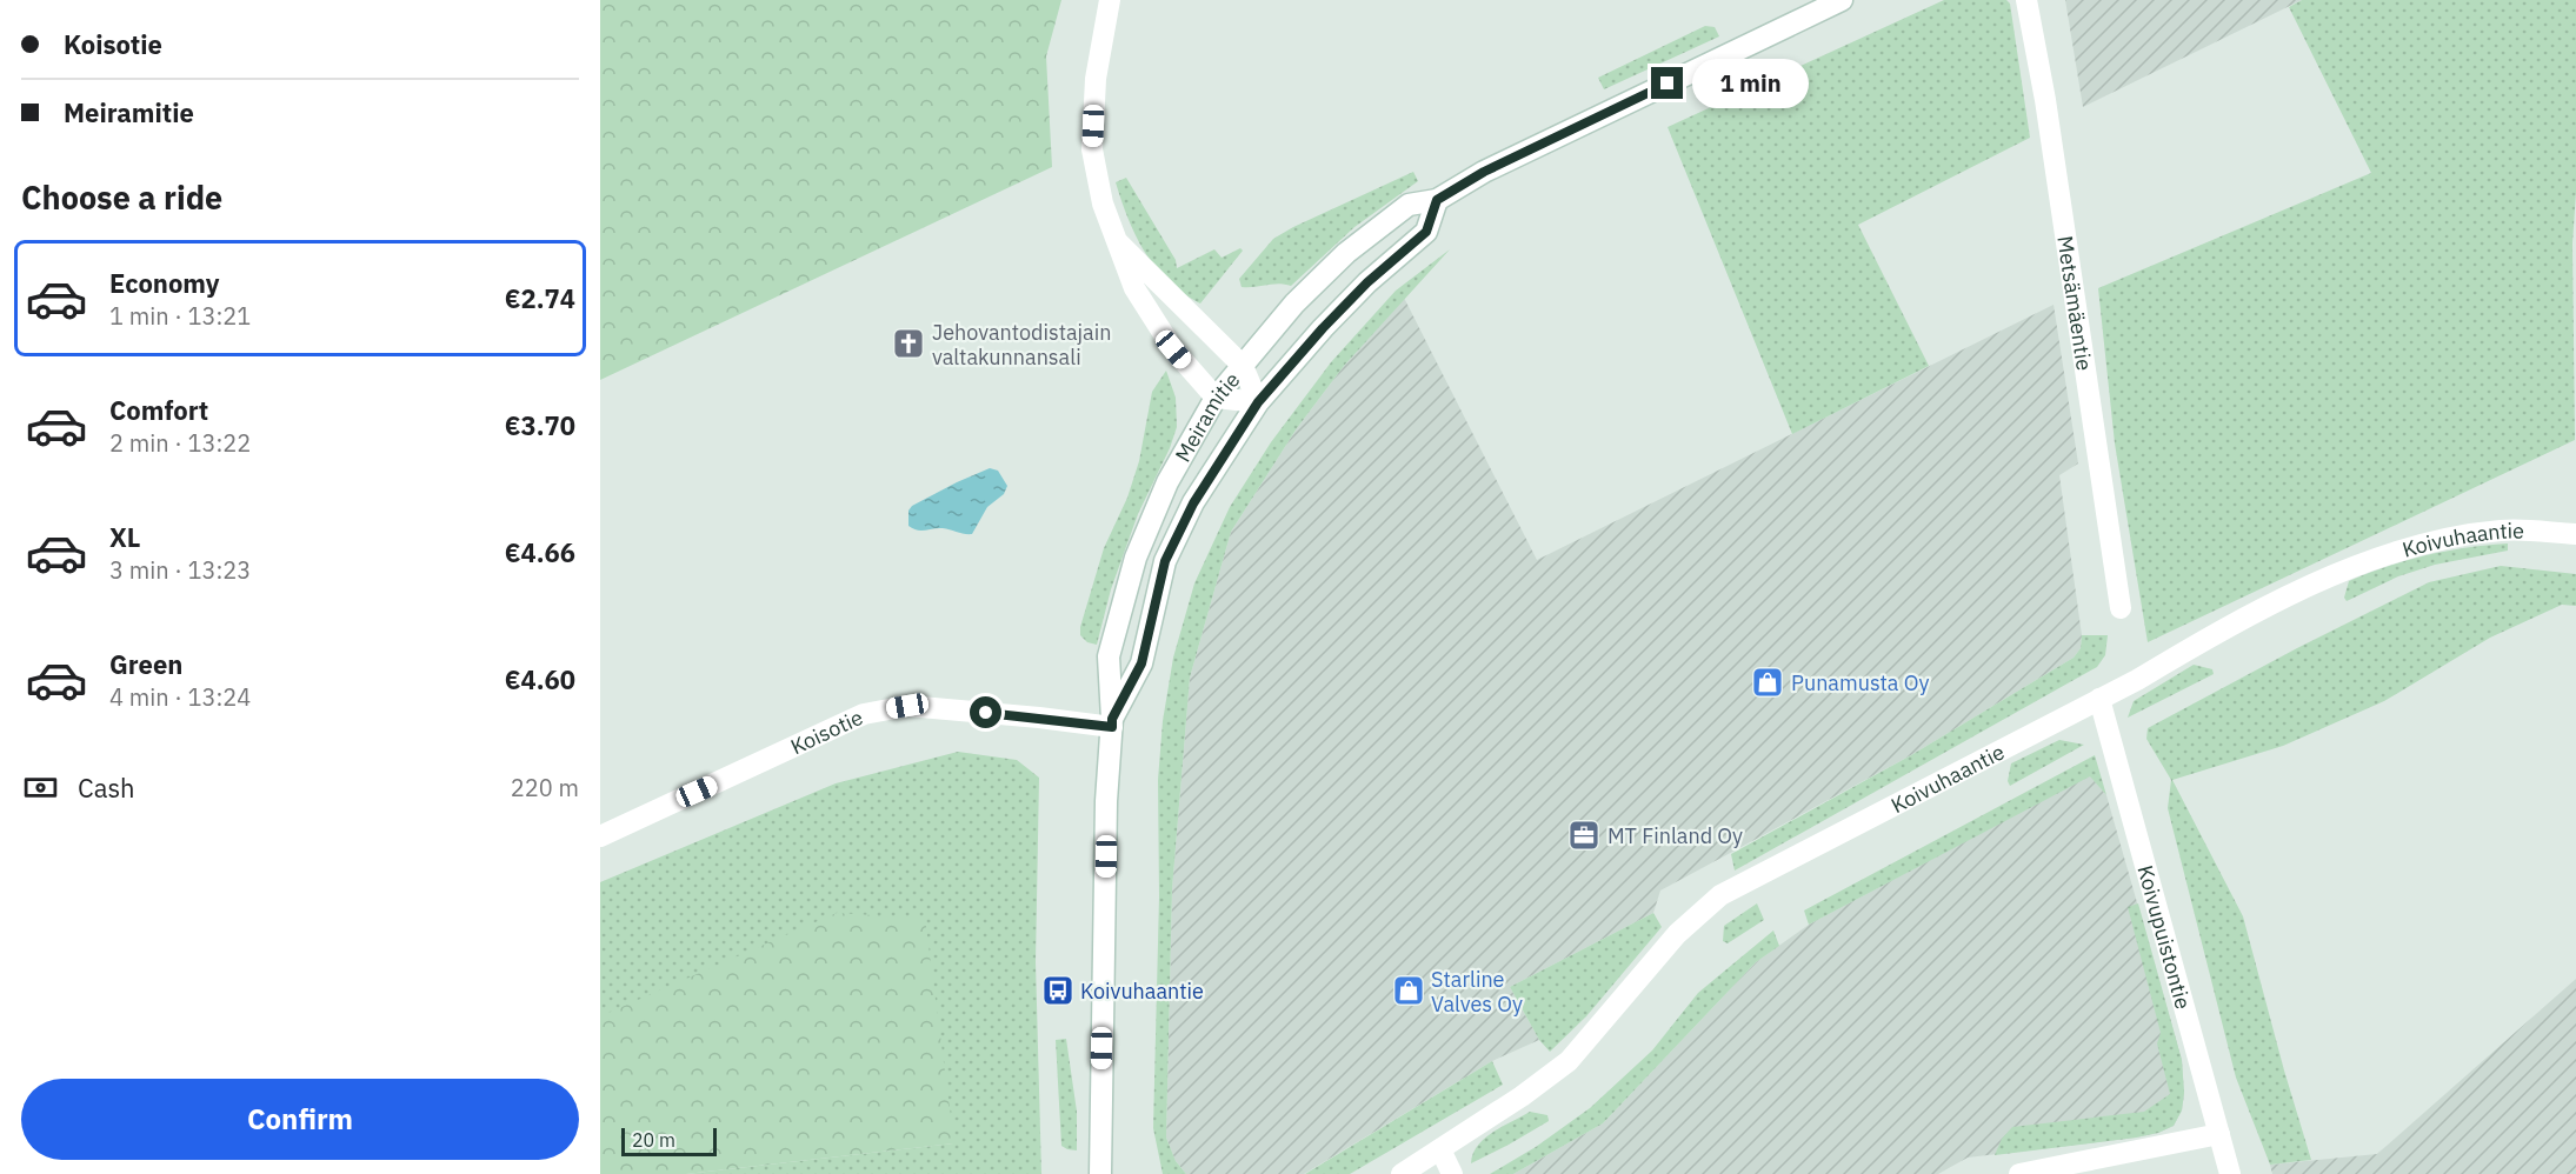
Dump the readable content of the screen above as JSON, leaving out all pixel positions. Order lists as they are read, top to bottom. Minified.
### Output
{"streets":{"street":["Metsämäentie","Meiramitie","Koivuhaantie","Koisotie","Koivupuistontie"]},"crossings":[["Meiramitie","Koisotie"],["Koivuhaantie","Koivupuistontie"]],"places":{"church":["Jehovantodistajain valtakunnansali"],"shop":["Punamusta Oy","Starline Valves Oy"],"office":["MT Finland Oy"],"bus stop":["Koivuhaantie"]},"scale_bar":"20 m","page":{"banner":["Koisotie","Meiramitie"],"bubble":"1 min","heading":"Choose a ride","list":[{"name":"Economy","note":"1 min · 13:21","value":"€2.74"},{"name":"Comfort","note":"2 min · 13:22","value":"€3.70"},{"name":"XL","note":"3 min · 13:23","value":"€4.66"},{"name":"Green","note":"4 min · 13:24","value":"€4.60"}],"pay":["Cash","220 m"],"buttons":"Confirm","scale":"20 m"}}
